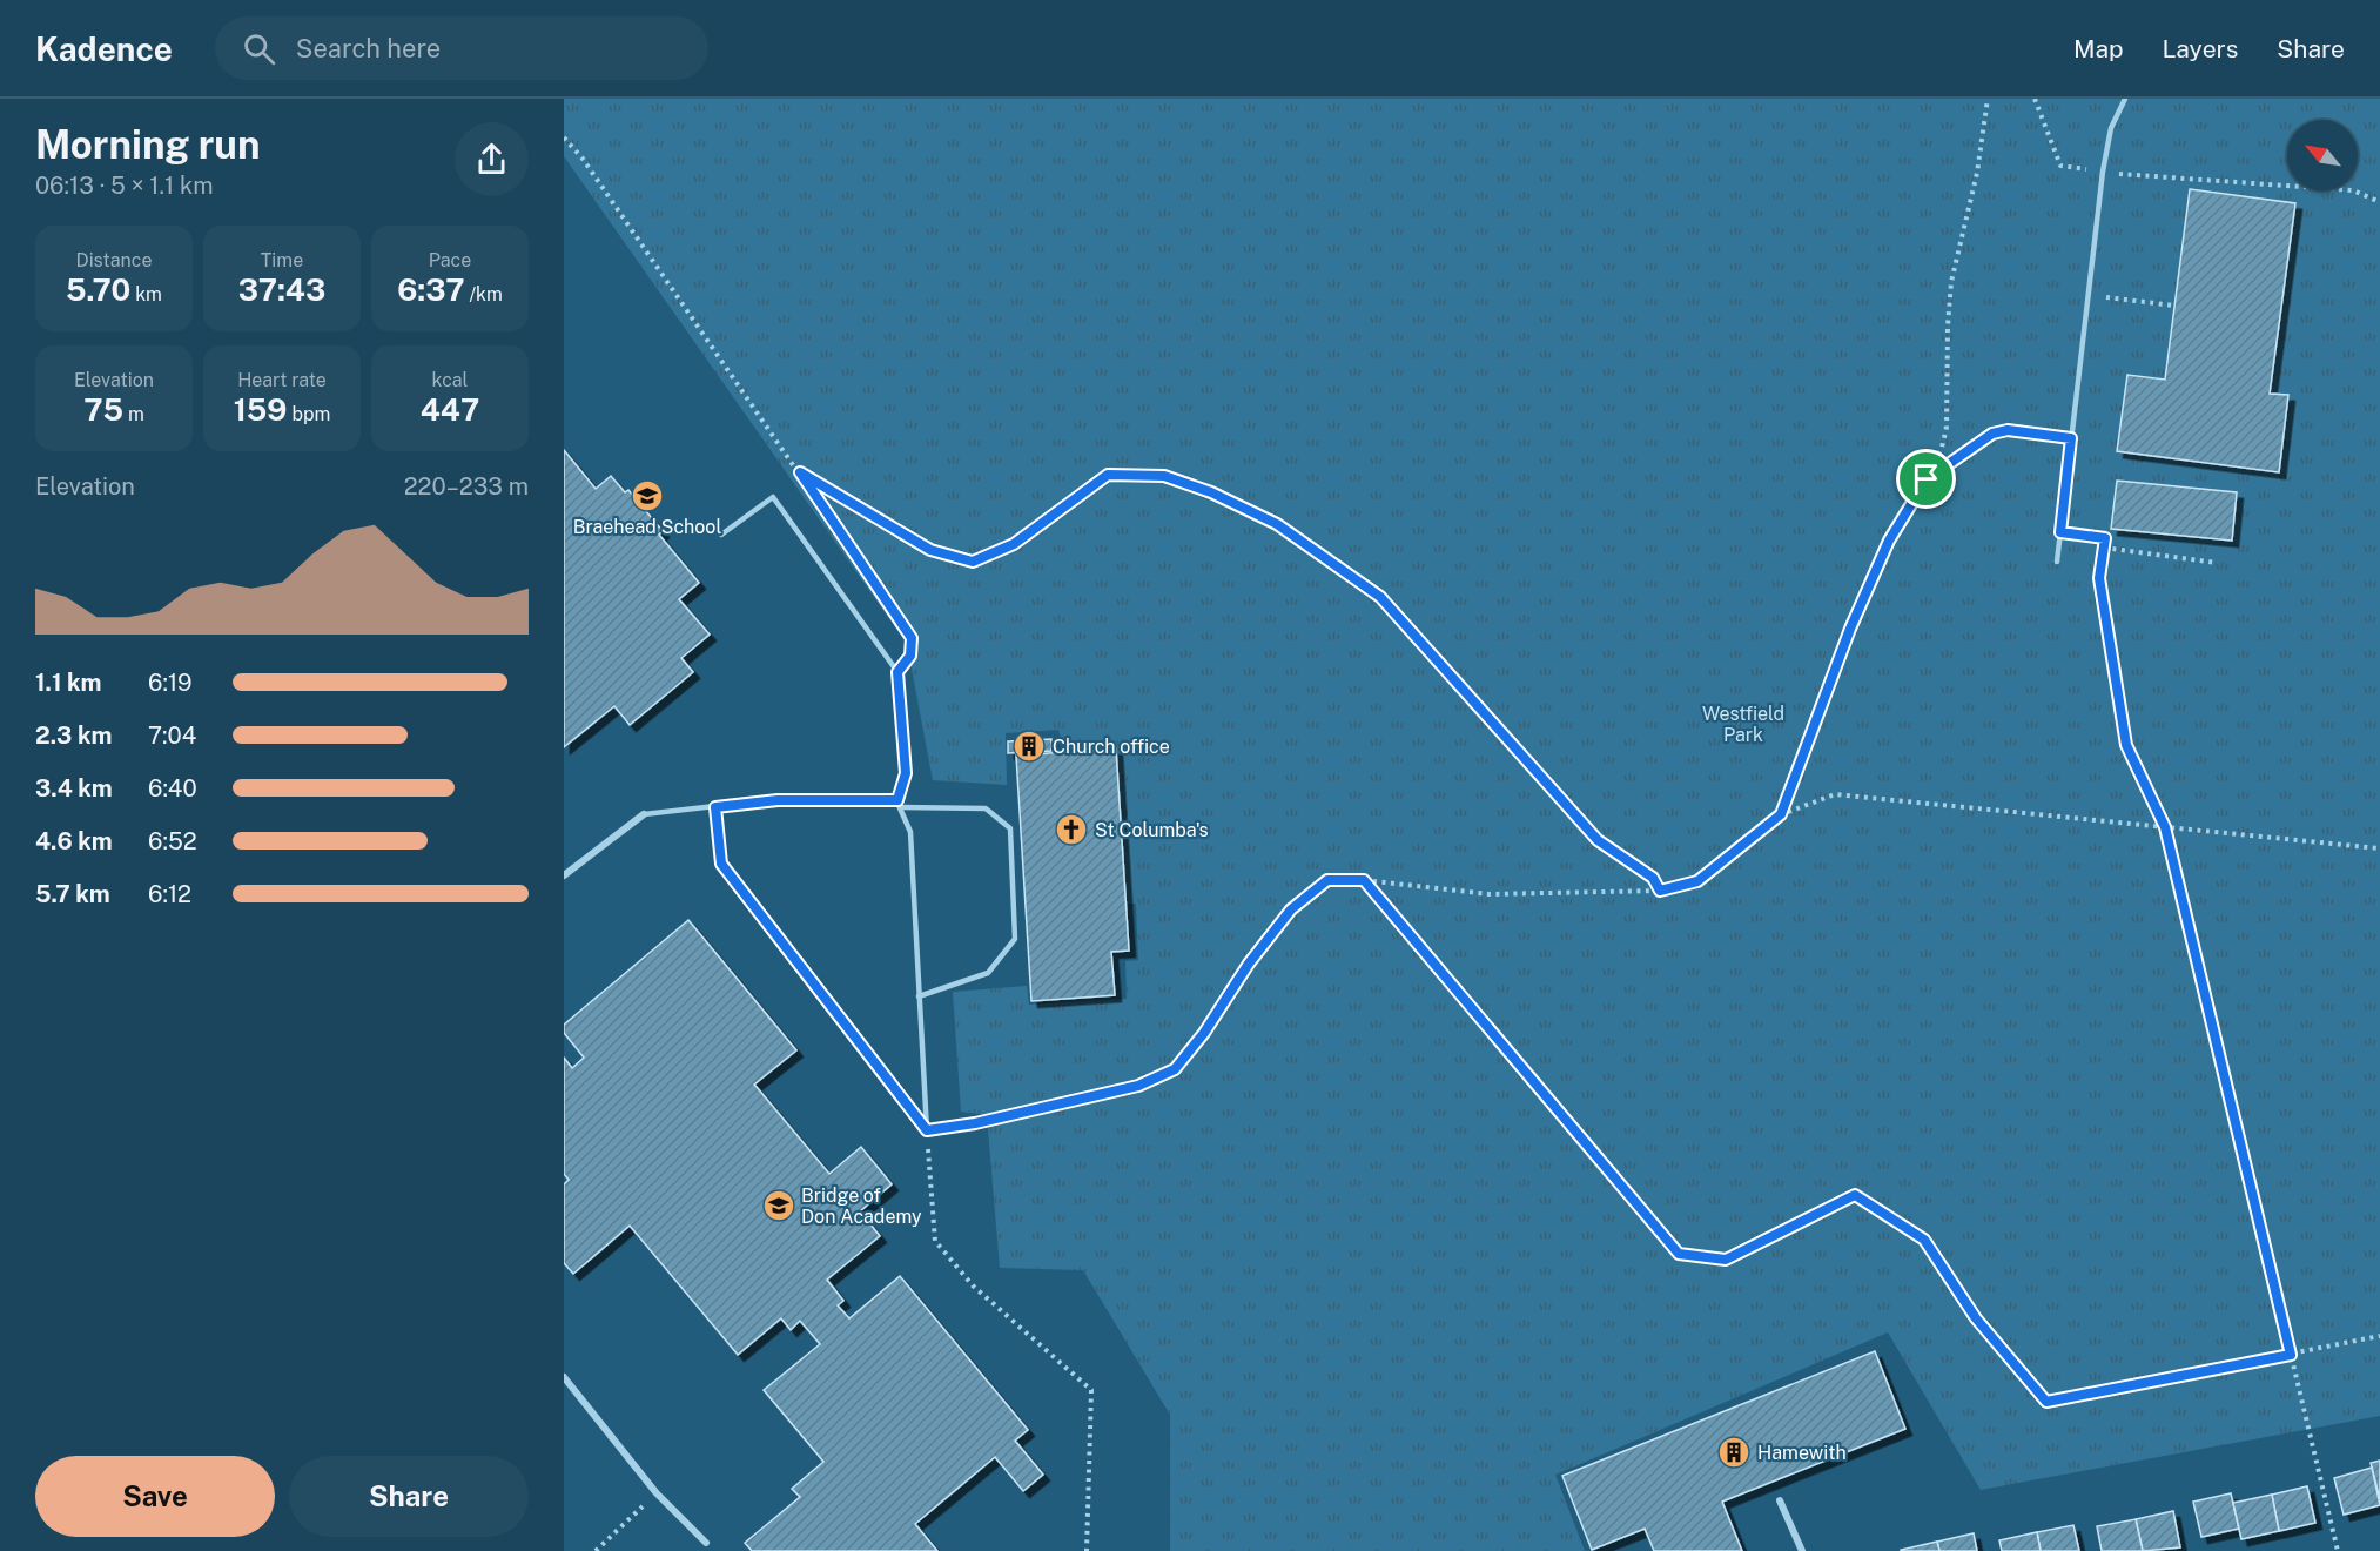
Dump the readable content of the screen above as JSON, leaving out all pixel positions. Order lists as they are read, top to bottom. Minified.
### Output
{"parks":["Westfield Park"],"places":{"school or university":["Braehead School","Bridge of Don Academy"],"building":["Church office","Hamewith"],"church":["St Columba's"]},"north":"top left","page":{"header":"Kadence","search":"Search here","nav":["Map","Layers","Share"],"heading":["Morning run","06:13 · 5 × 1.1 km"],"stats":[["Distance","5.70 km"],["Time","37:43"],["Pace","6:37 /km"],["Elevation","75 m"],["Heart rate","159 bpm"],["kcal","447"]],"chart":["Elevation","220–233 m"],"list":[{"name":"1.1 km","note":"6:19"},{"name":"2.3 km","note":"7:04"},{"name":"3.4 km","note":"6:40"},{"name":"4.6 km","note":"6:52"},{"name":"5.7 km","note":"6:12"}],"buttons":["Save","Share"]}}
